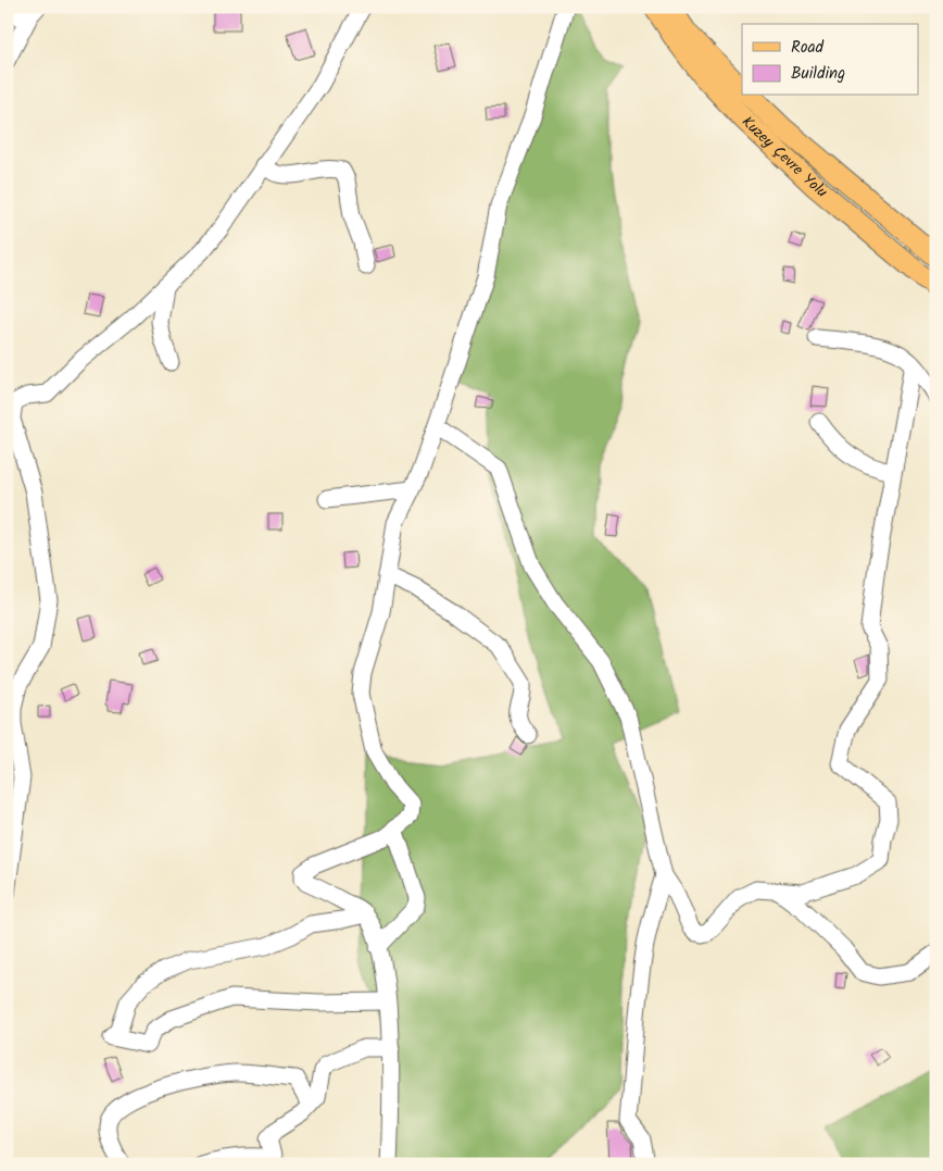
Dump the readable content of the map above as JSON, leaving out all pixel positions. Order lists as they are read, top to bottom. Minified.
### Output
{"streets":{"main road":["Kuzey Çevre Yolu"]},"legend":["Road","Building"]}
